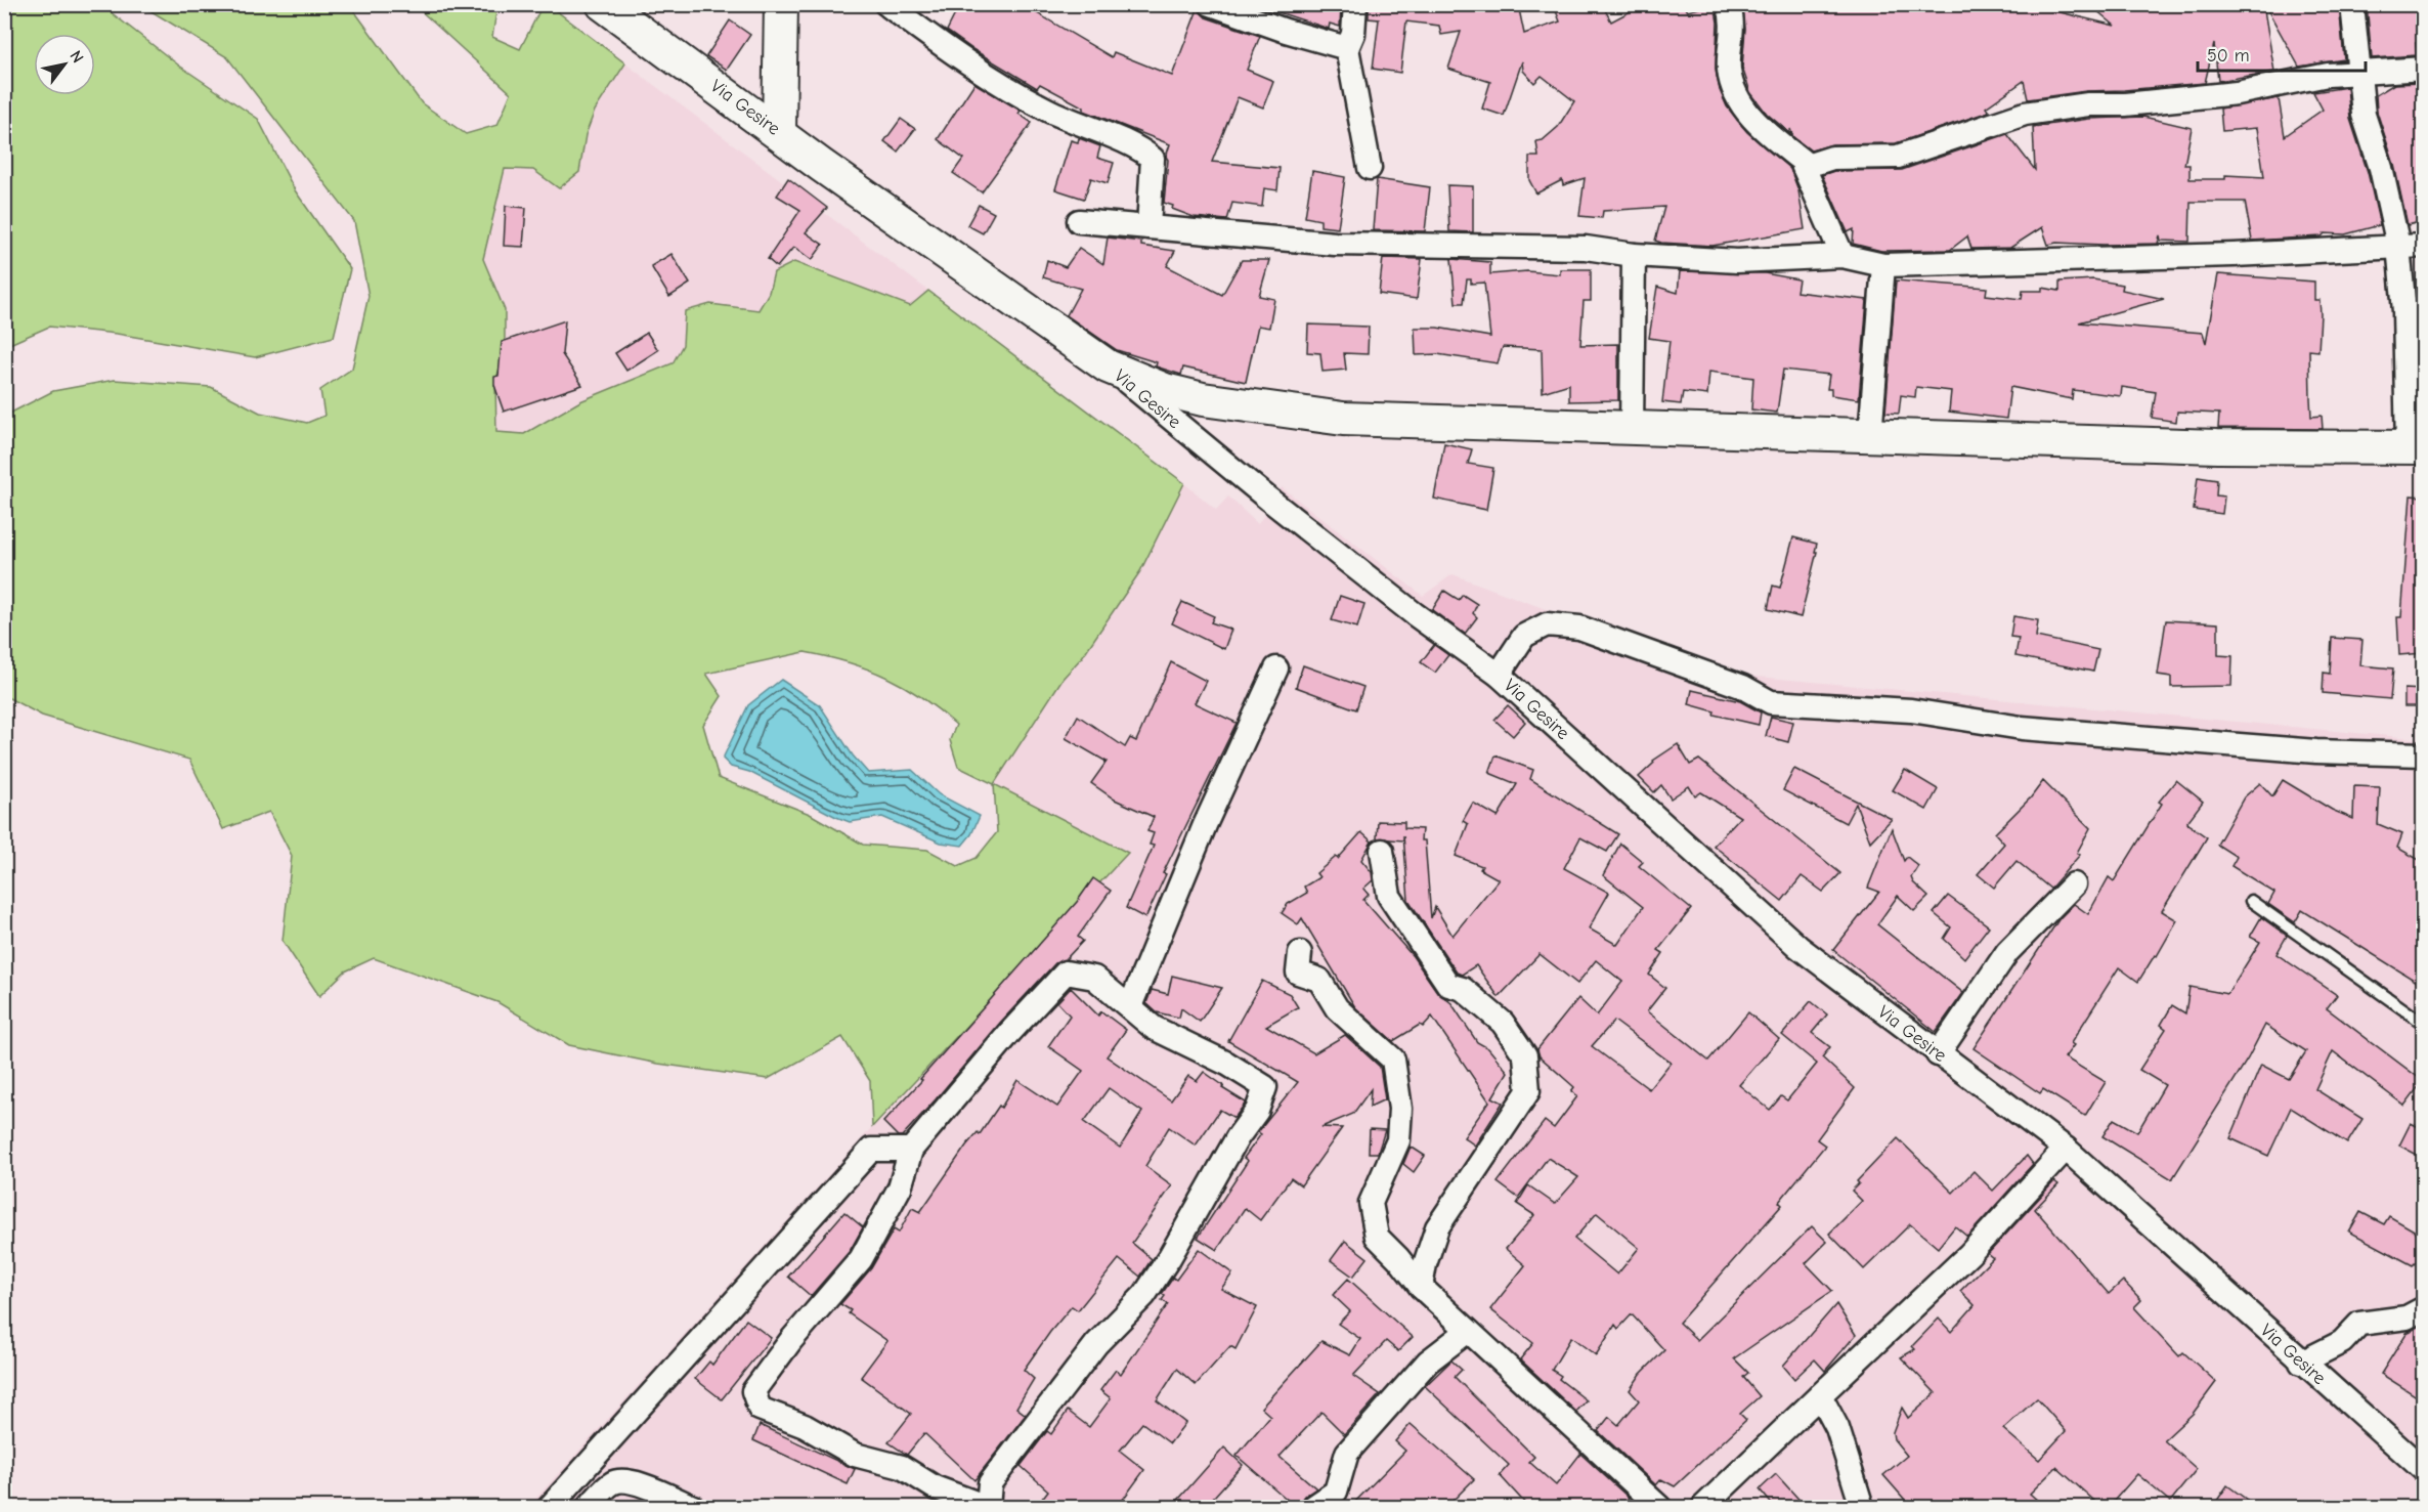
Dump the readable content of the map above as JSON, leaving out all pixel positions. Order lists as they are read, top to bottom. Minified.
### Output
{"streets":{"main road":["Via Gesire"]},"scale_bar":"50 m","north":"top right"}
